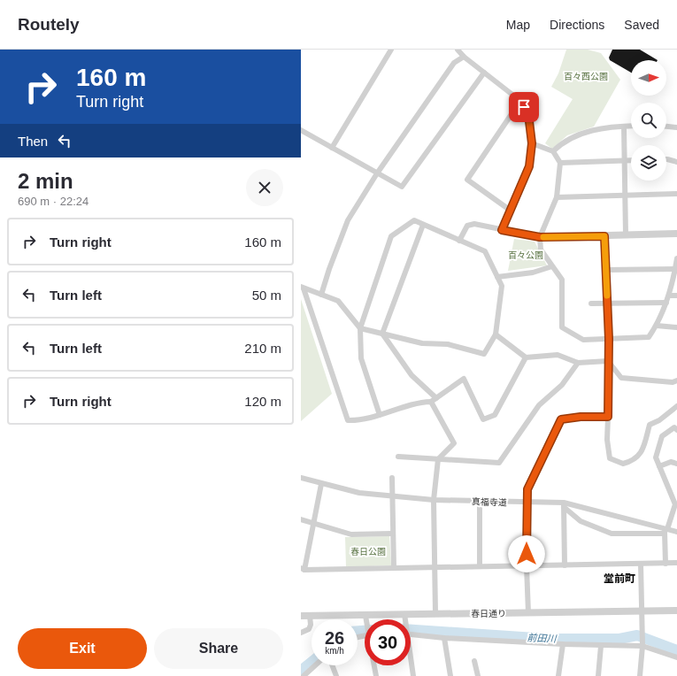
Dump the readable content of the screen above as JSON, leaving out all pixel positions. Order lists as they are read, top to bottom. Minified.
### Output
{"streets":{"street":["真福寺道","春日通り"]},"districts":["堂前町"],"water":["前田川"],"parks":["百々西公園","百々公園","春日公園"],"north":"right","page":{"header":"Routely","nav":["Map","Directions","Saved"],"turn":["160 m","Turn right"],"then":"Then","heading":["2 min","690 m · 22:24"],"list":[{"name":"Turn right","value":"160 m"},{"name":"Turn left","value":"50 m"},{"name":"Turn left","value":"210 m"},{"name":"Turn right","value":"120 m"}],"speed":"26 km/h","limit":"30","buttons":["Exit","Share"]}}
